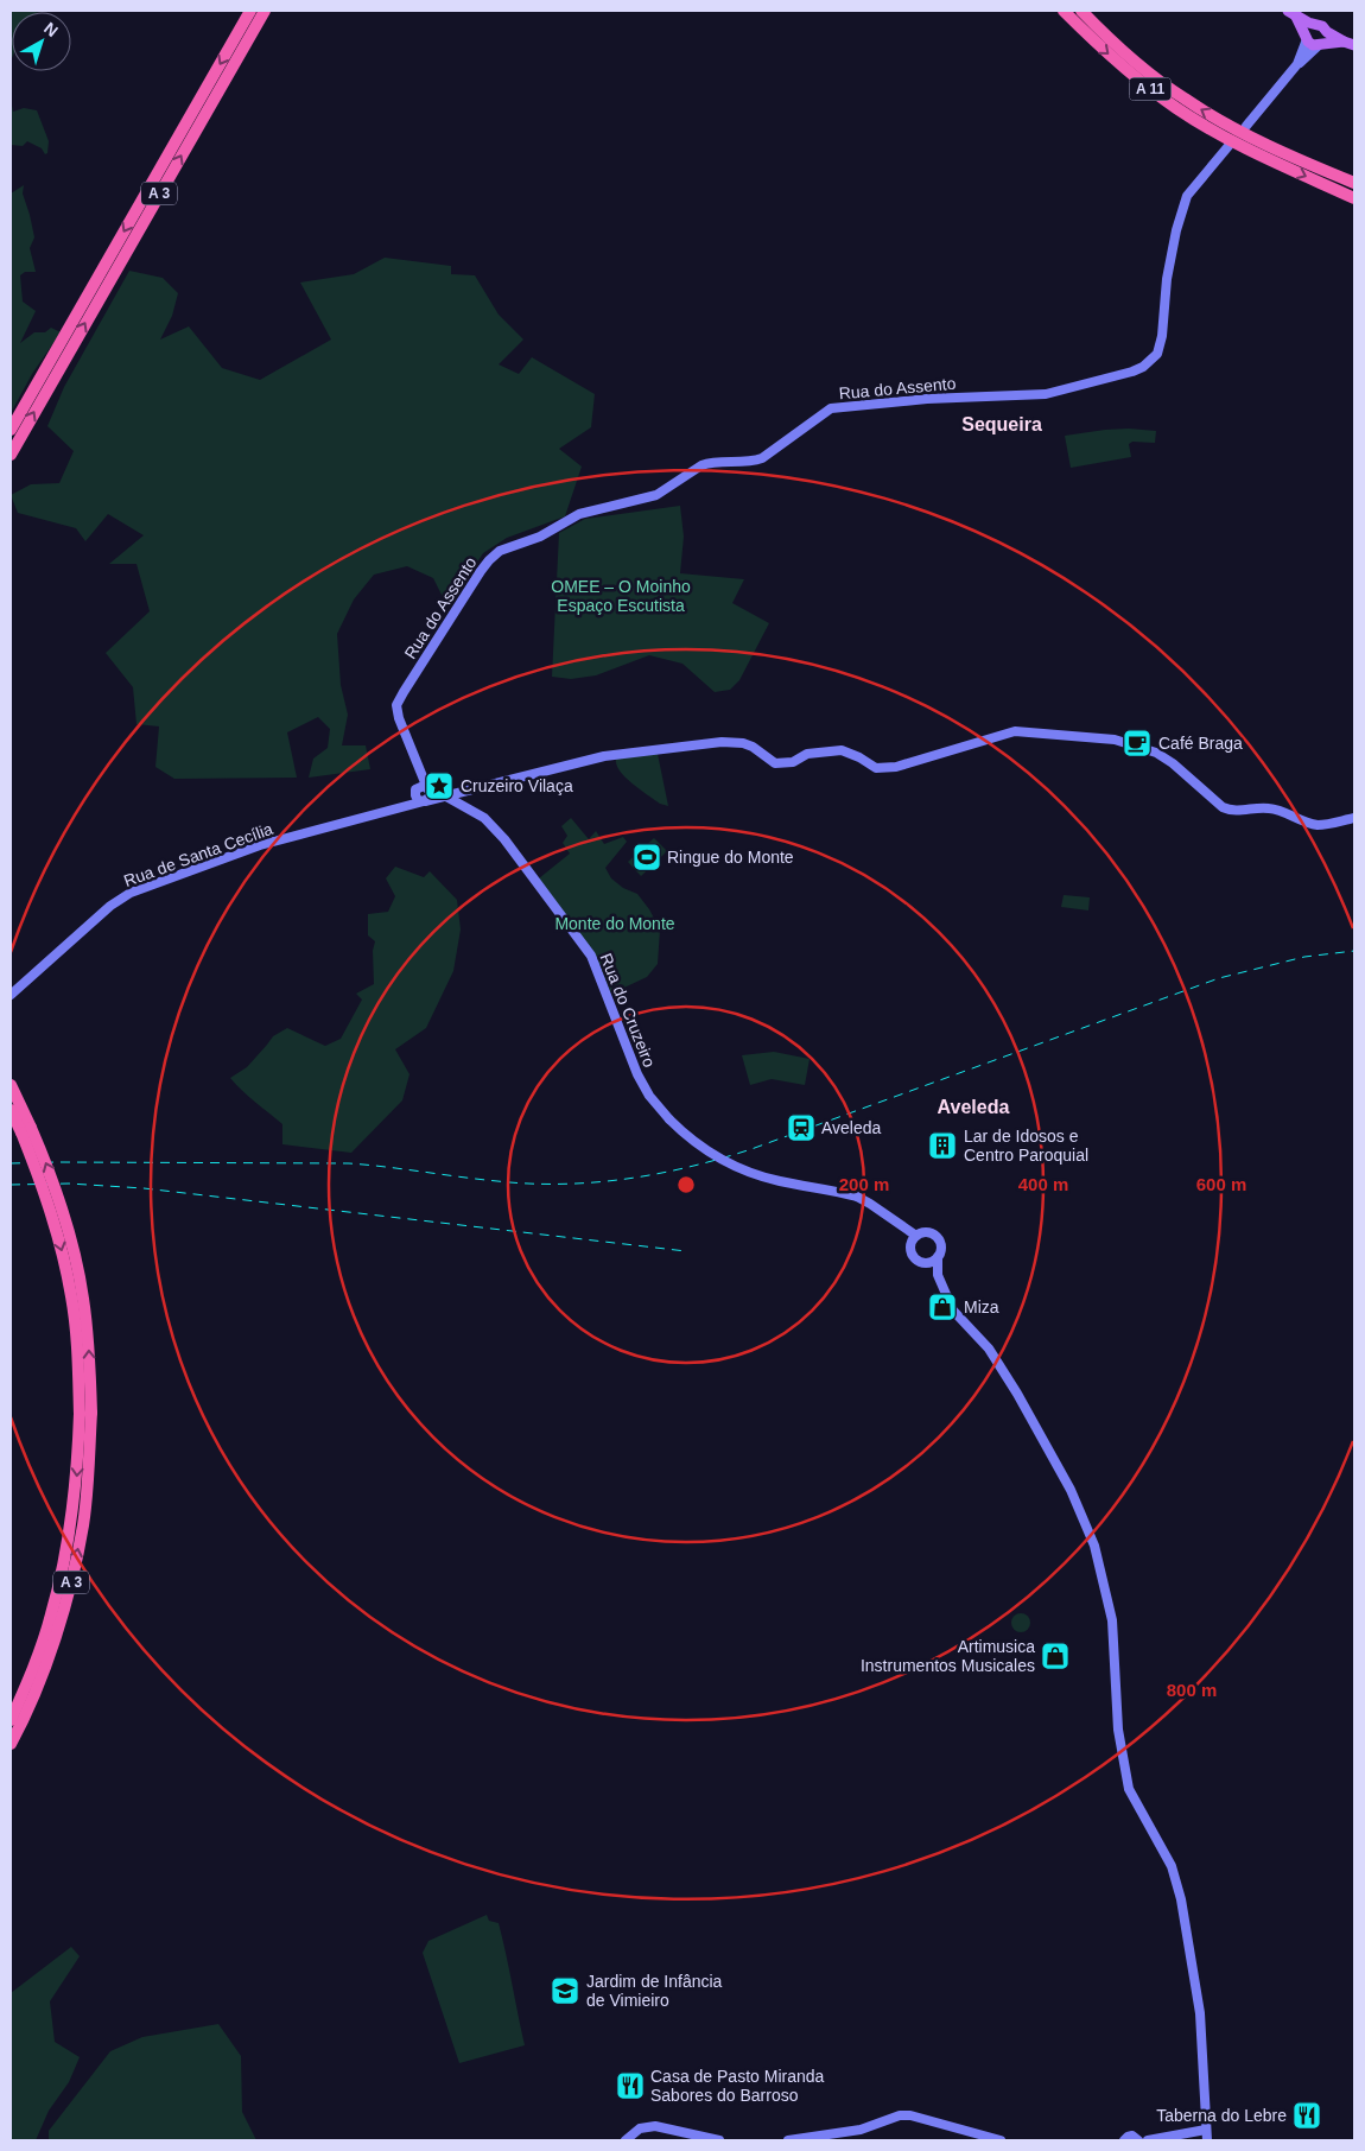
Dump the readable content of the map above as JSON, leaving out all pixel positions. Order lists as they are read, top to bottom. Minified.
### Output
{"streets":{"highway":["A 11","A 3"],"street":["Rua do Assento","Rua de Santa Cecília","Rua do Cruzeiro"]},"crossings":[["Rua do Assento","Rua de Santa Cecília"],["Rua do Assento","Rua do Cruzeiro"],["Rua de Santa Cecília","Rua do Cruzeiro"]],"districts":["Sequeira","Aveleda"],"parks":["OMEE – O Moinho Espaço Escutista","Monte do Monte"],"places":{"cafe":["Café Braga"],"place":["Cruzeiro Vilaça"],"sports":["Ringue do Monte"],"station":["Aveleda"],"building":["Lar de Idosos e Centro Paroquial"],"shop":["Miza","Artimusica Instrumentos Musicales"],"school or university":["Jardim de Infância de Vimieiro"],"restaurant":["Casa de Pasto Miranda Sabores do Barroso","Taberna do Lebre"]},"north":"top right","rings":["200 m","400 m","600 m","800 m"]}
